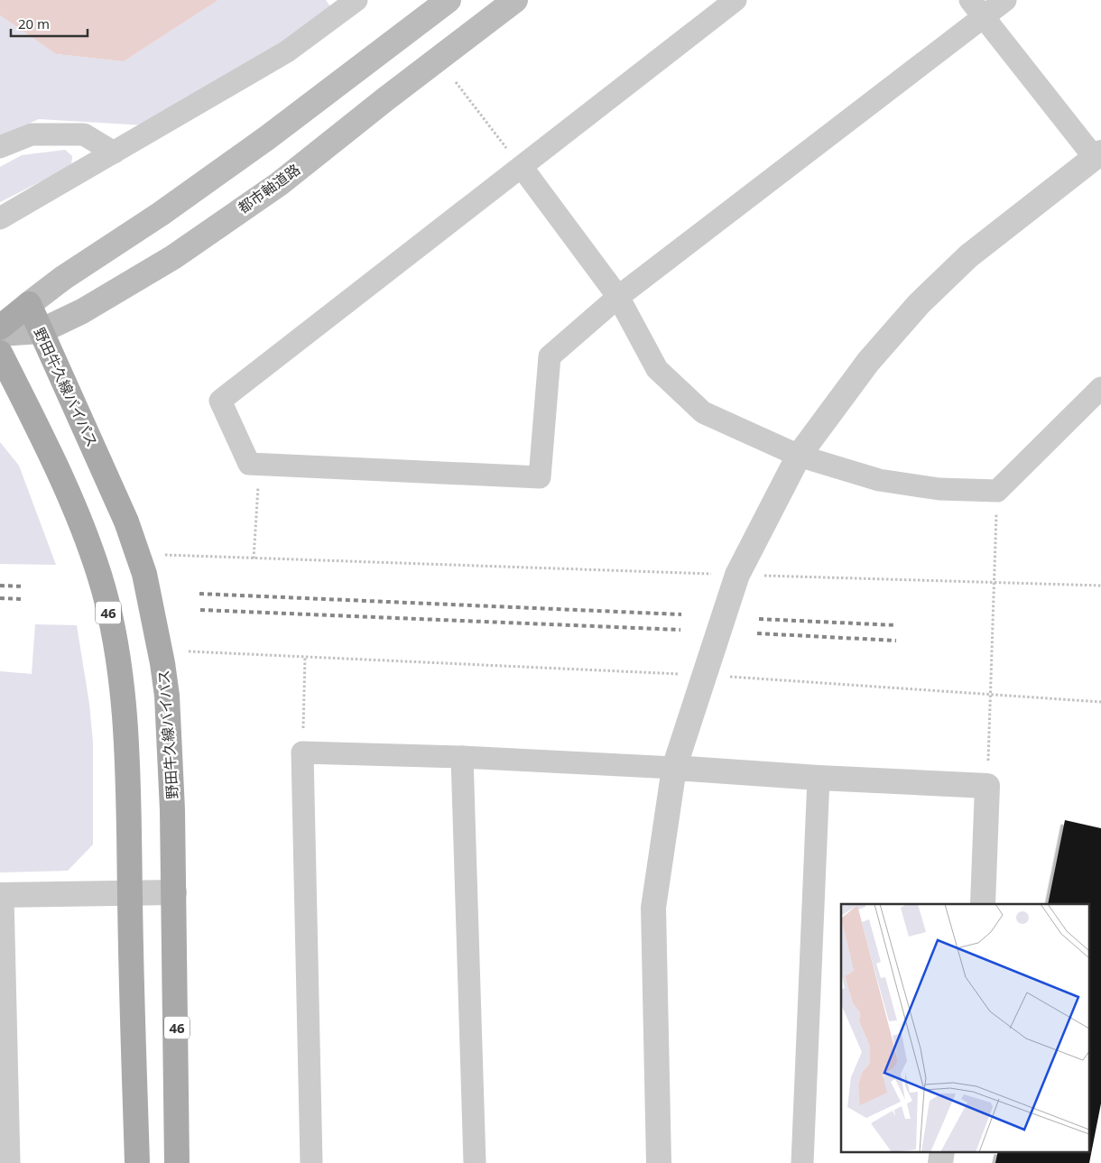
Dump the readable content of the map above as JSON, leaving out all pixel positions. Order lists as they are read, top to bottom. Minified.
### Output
{"streets":{"main road":["都市軸道路","野田牛久線バイパス","46"]},"crossings":[["都市軸道路","野田牛久線バイパス"]],"scale_bar":"20 m"}
